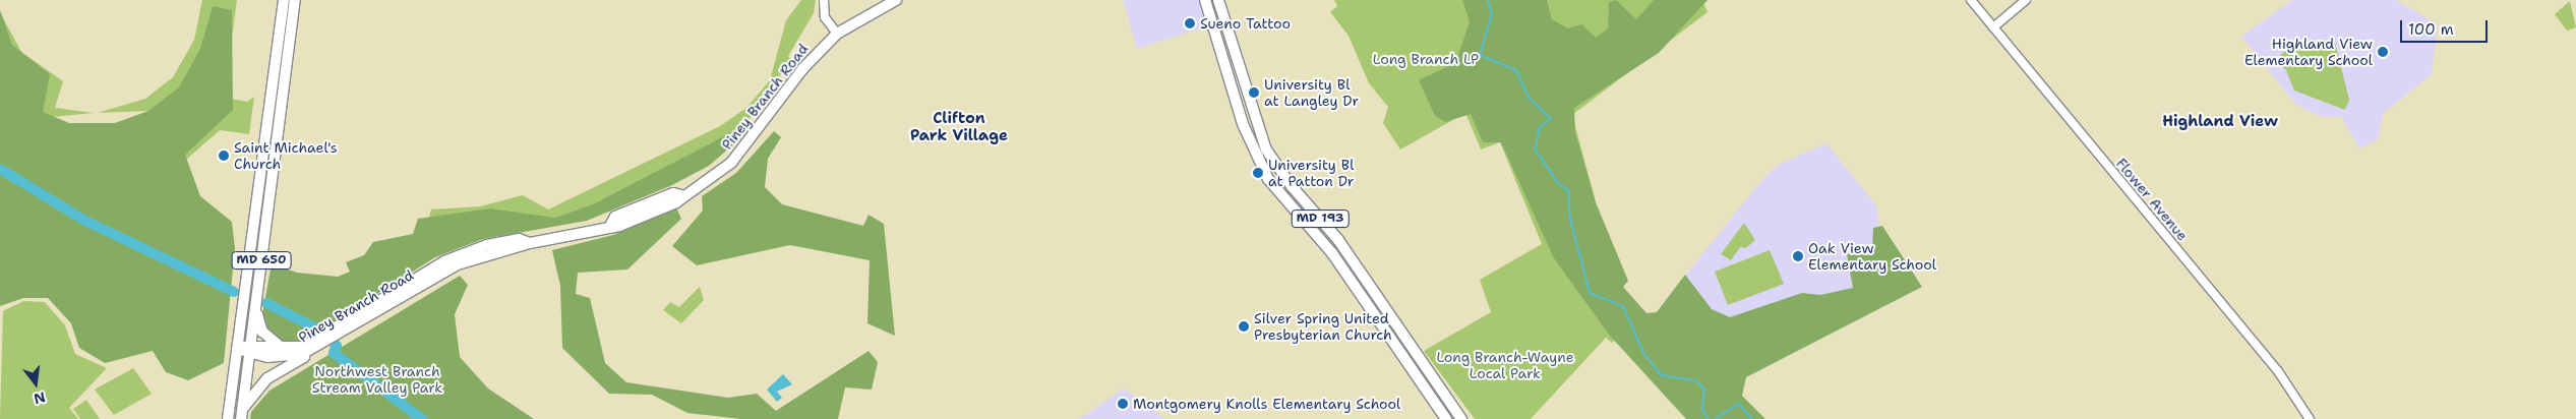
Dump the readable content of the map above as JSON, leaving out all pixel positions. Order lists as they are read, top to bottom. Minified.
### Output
{"streets":{"main road":["Piney Branch Road","MD 193","MD 650"],"street":["Flower Avenue"]},"crossings":[["Piney Branch Road","MD 650"]],"districts":["Clifton Park Village","Highland View"],"parks":["Long Branch LP","Long Branch-Wayne Local Park","Northwest Branch Stream Valley Park"],"places":["Sueno Tattoo","Highland View Elementary School","University Bl at Langley Dr","Saint Michael's Church","University Bl at Patton Dr","Oak View Elementary School","Silver Spring United Presbyterian Church","Montgomery Knolls Elementary School"],"scale_bar":"100 m","north":"bottom"}
